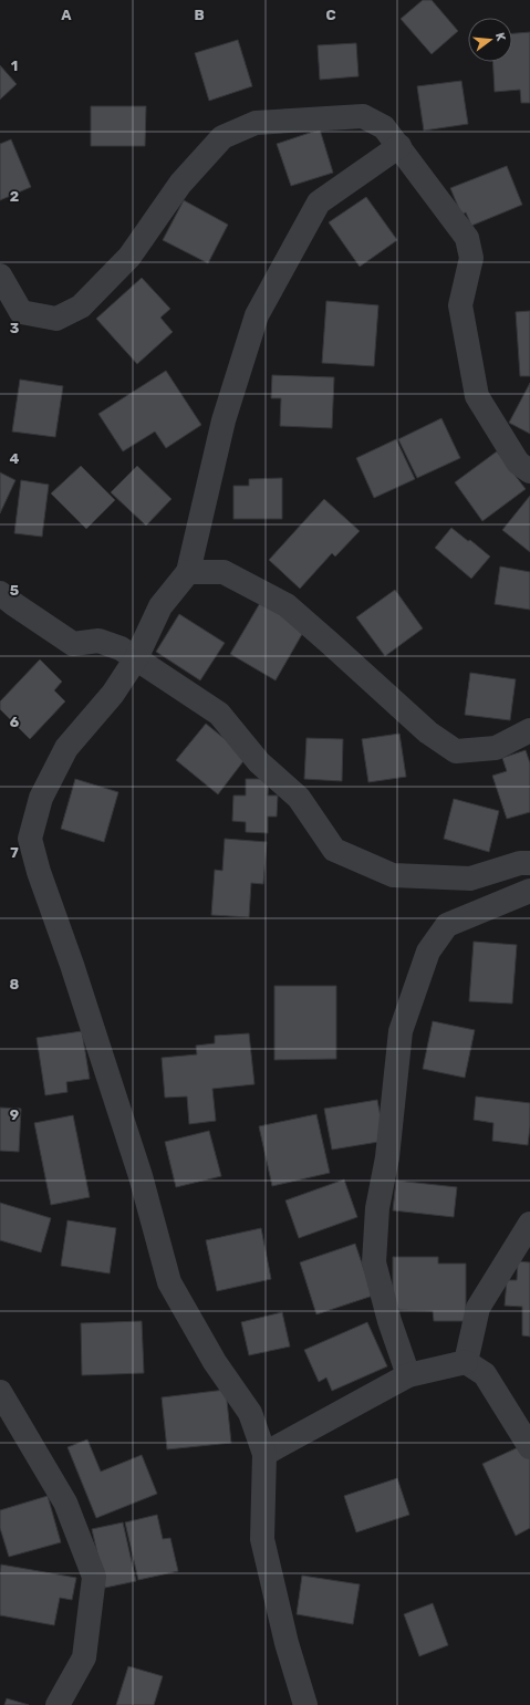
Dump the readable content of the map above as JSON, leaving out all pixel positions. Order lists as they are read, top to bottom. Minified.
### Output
{"north":"right","grid":{"columns":["A","B","C"],"rows":["1","2","3","4","5","6","7","8","9"]}}
